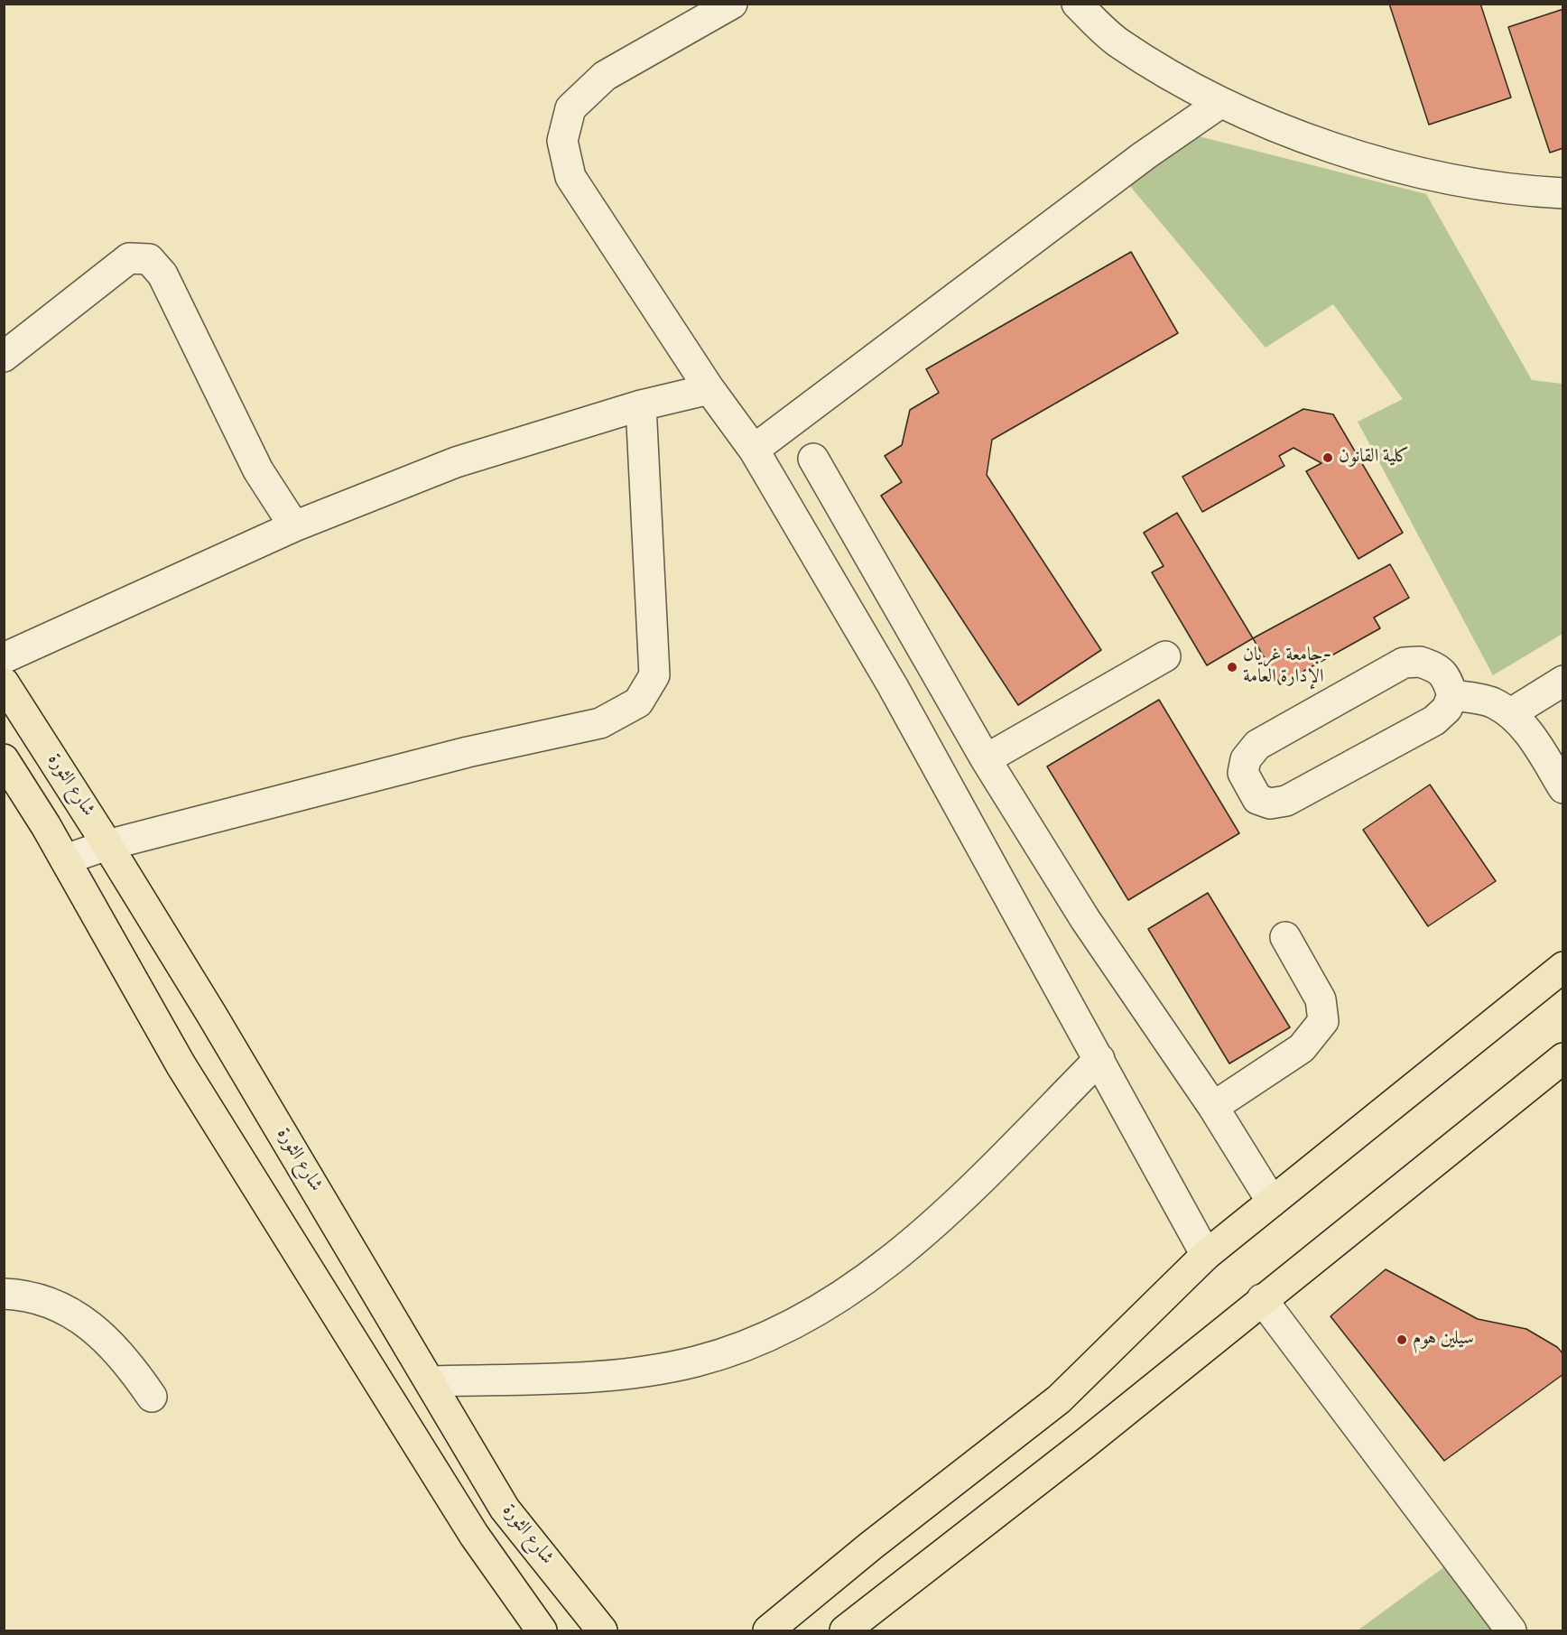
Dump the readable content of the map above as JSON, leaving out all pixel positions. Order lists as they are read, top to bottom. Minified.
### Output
{"streets":{"main road":["شارع الثورة"]},"places":["كلية القانون","جامعة غريان- الإدارة العامة","سيلين هوم"]}
